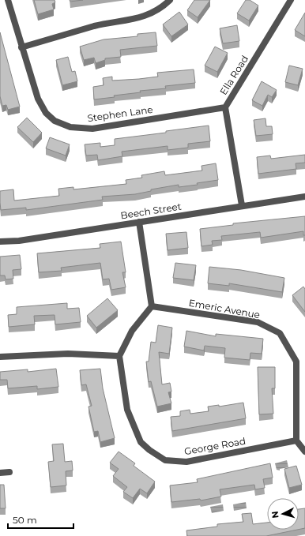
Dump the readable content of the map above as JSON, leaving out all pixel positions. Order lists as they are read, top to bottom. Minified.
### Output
{"streets":{"street":["Ella Road","Stephen Lane","Beech Street","Emeric Avenue","George Road"]},"crossings":[["Ella Road","Stephen Lane"],["Ella Road","Beech Street"],["Emeric Avenue","George Road"]],"scale_bar":"50 m","north":"left"}
